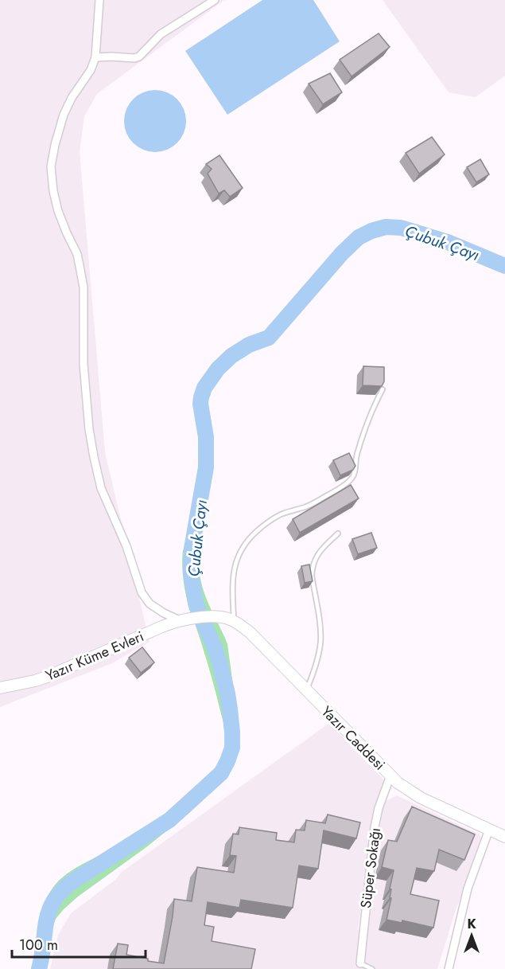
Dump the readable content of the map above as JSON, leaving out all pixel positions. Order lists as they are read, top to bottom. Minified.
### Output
{"streets":{"street":["Yazır Küme Evleri","Yazır Caddesi","Süper Sokağı"]},"crossings":[["Yazır Küme Evleri","Yazır Caddesi"],["Yazır Caddesi","Süper Sokağı"]],"water":["Çubuk Çayı"],"scale_bar":"100 m","north":"top"}
